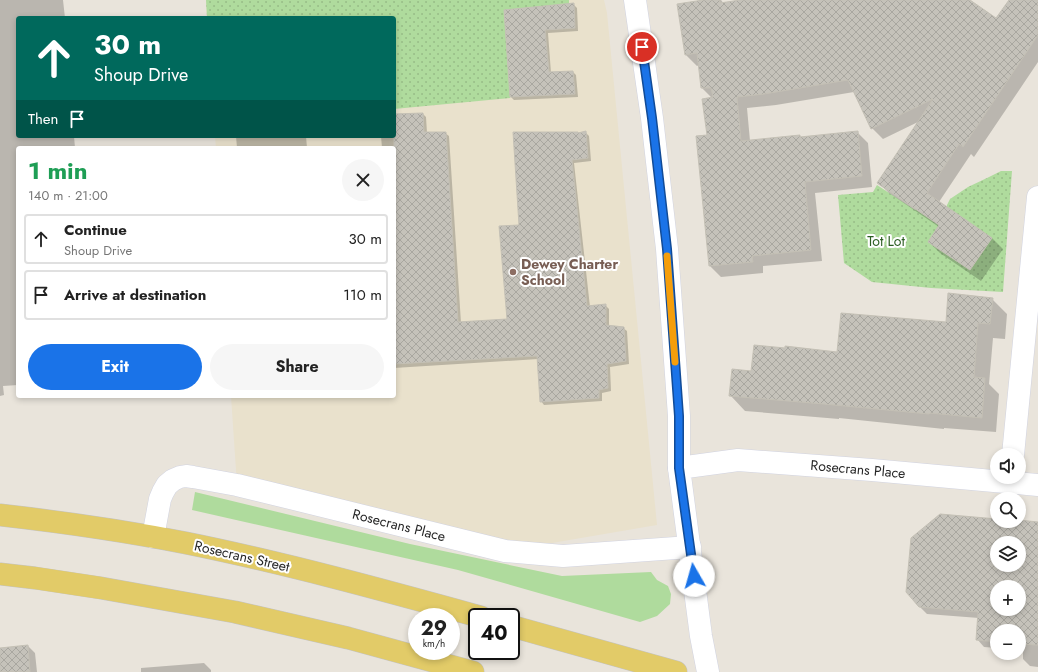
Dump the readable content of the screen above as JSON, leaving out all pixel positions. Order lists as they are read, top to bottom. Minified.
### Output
{"streets":{"main road":["Rosecrans Street"],"street":["Rosecrans Place"]},"crossings":[["Rosecrans Place","Rosecrans Street"]],"parks":["Tot Lot"],"places":["Dewey Charter School"],"page":{"turn":["30 m","Shoup Drive"],"then":"Then","heading":["1 min","140 m · 21:00"],"list":[{"name":"Continue","note":"Shoup Drive","value":"30 m"},{"name":"Arrive at destination","value":"110 m"}],"buttons":["Exit","Share"],"map_buttons":["+","−"],"speed":"29 km/h","limit":"40"}}
